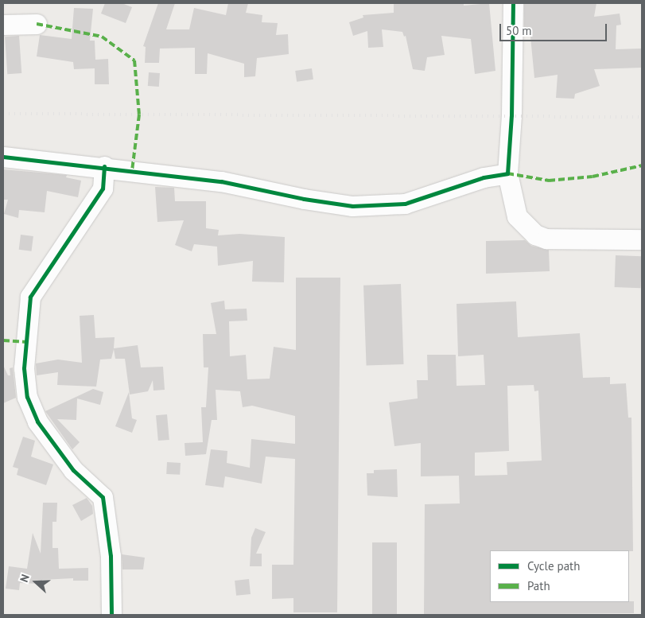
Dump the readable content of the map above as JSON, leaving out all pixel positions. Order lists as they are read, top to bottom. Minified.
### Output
{"legend":["Cycle path","Path"],"scale_bar":"50 m","north":"left"}
